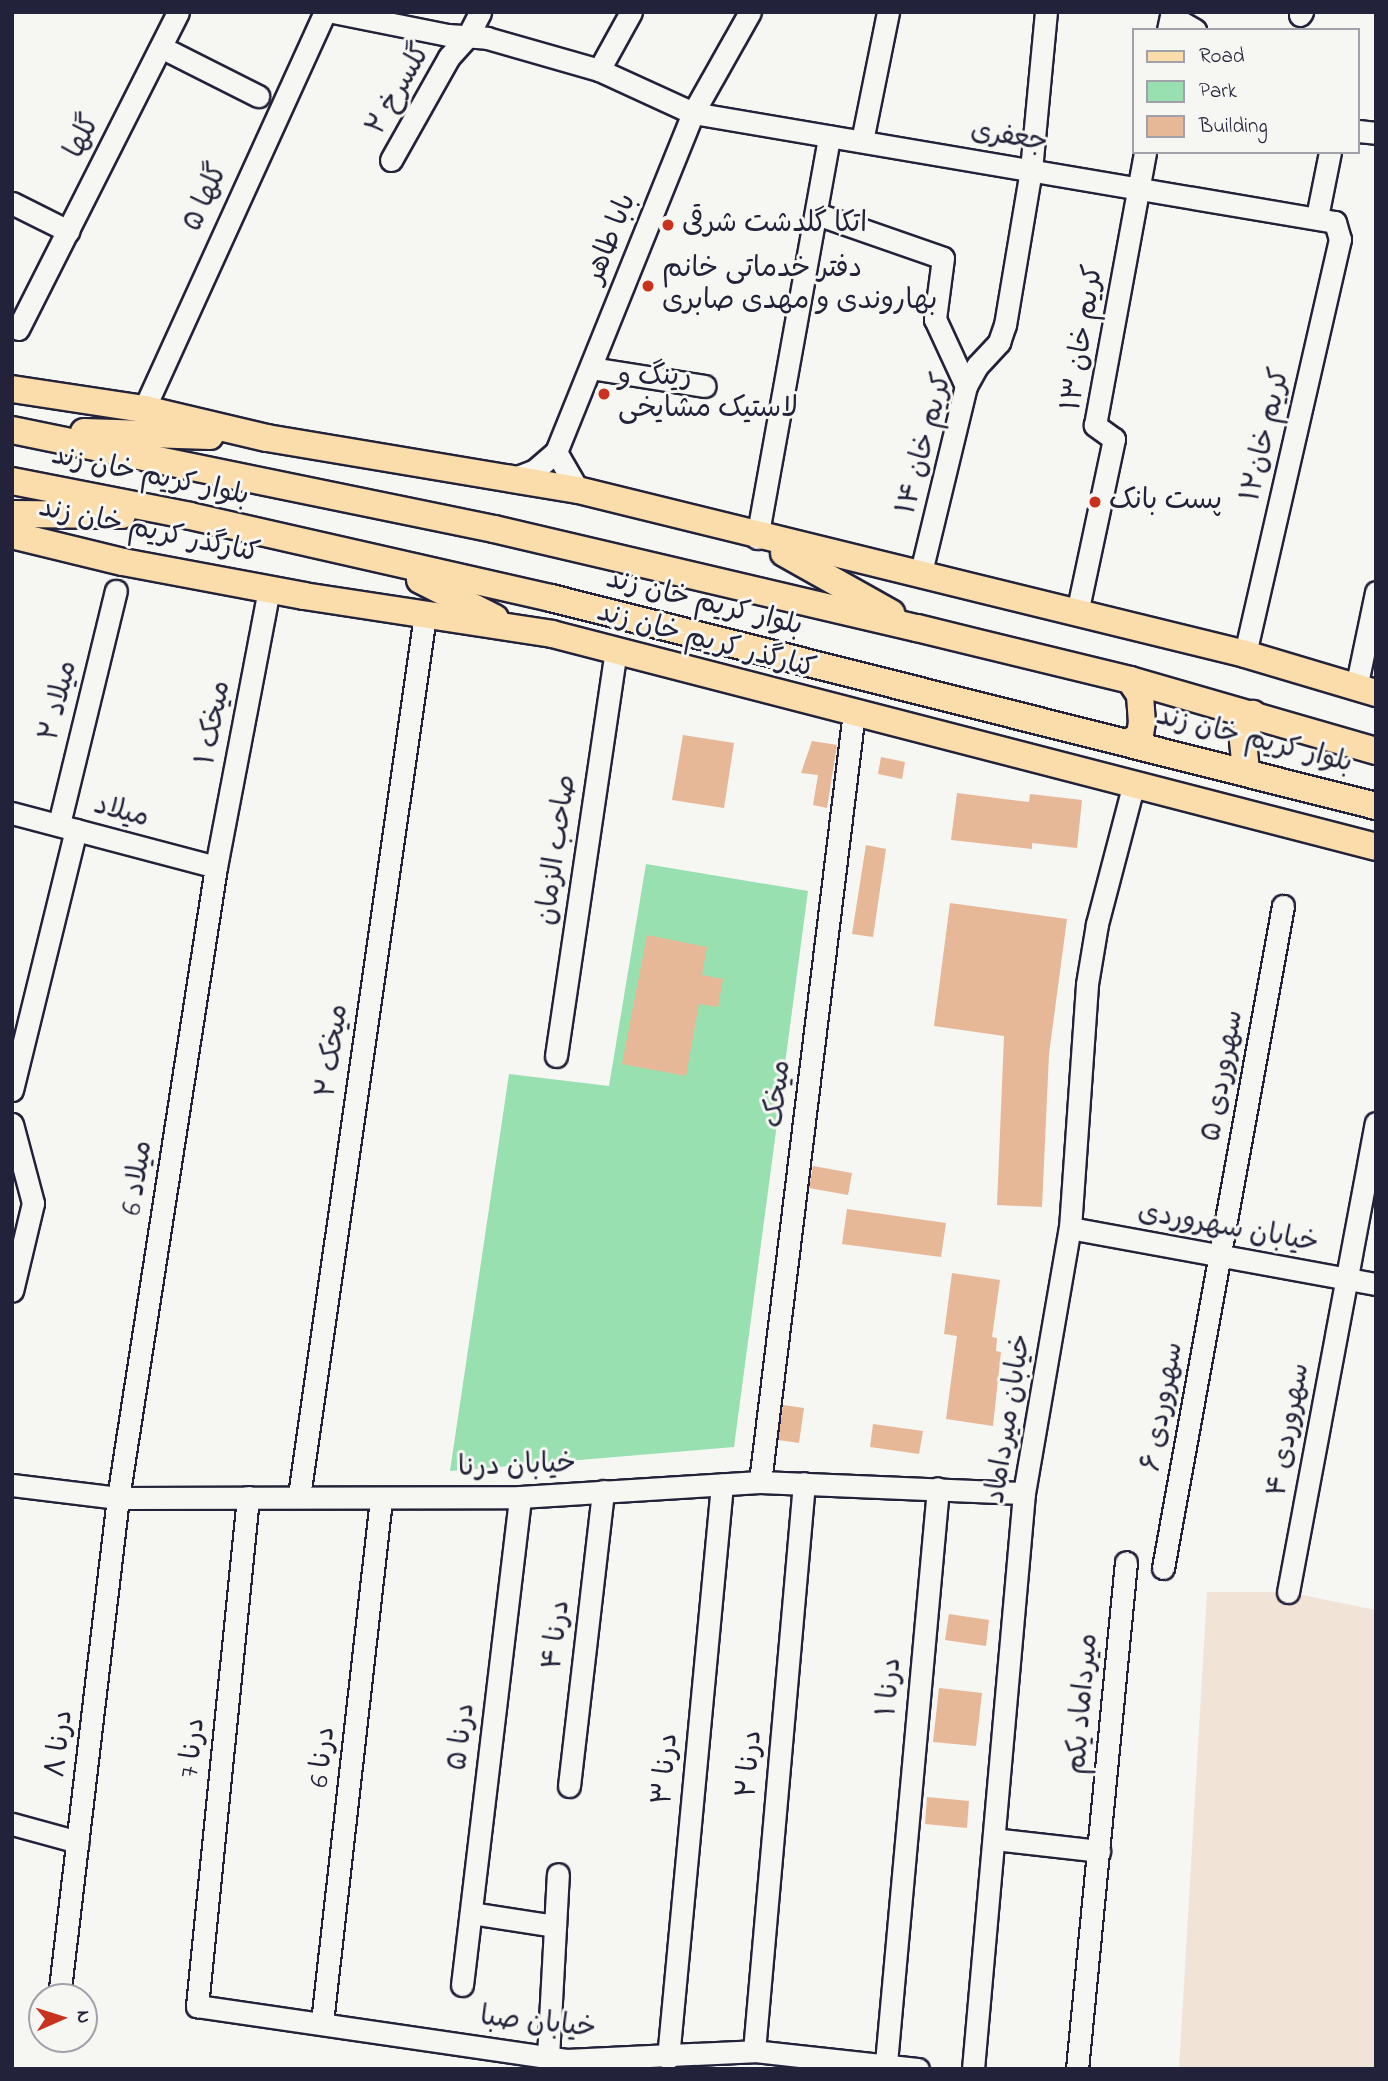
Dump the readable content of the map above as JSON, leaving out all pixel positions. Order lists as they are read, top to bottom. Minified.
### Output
{"streets":{"main road":["بلوار کریم خان زند","کنارگذر کریم خان زند"],"street":["گلسرخ ۲","گلها","جعفری","گلها ۵","بابا طاهر","کریم خان ۱۳","کریم خان۱۲","کریم خان ۱۴","میلاد ۲","میخک ۱","میلاد","صاحب الزمان","میخک ۲","سهروردی ۵","میخک","میلاد 6","خیابان سهروردی","سهروردی ۶","خیابان میرداماد","سهروردی ۴","خیابان درنا","درنا ۴","درنا ۱","میرداماد یکم","درنا ۵","درنا ۸","درنا 7","درنا 6","درنا ۲","درنا ۳","خیابان صبا"]},"crossings":[["گلسرخ ۲","جعفری"],["جعفری","بابا طاهر"],["جعفری","کریم خان ۱۳"],["جعفری","کریم خان۱۲"],["جعفری","کریم خان ۱۴"],["کنارگذر کریم خان زند","میخک ۱"],["کنارگذر کریم خان زند","صاحب الزمان"],["کنارگذر کریم خان زند","میخک ۲"],["کنارگذر کریم خان زند","میخک"],["کنارگذر کریم خان زند","خیابان میرداماد"],["میلاد ۲","میلاد"],["میخک ۱","میلاد"],["میخک ۱","میلاد 6"],["میلاد","میلاد 6"],["میخک ۲","خیابان درنا"],["سهروردی ۵","خیابان سهروردی"],["سهروردی ۵","سهروردی ۶"],["میخک","خیابان درنا"],["میلاد 6","خیابان درنا"],["میلاد 6","درنا ۸"],["خیابان سهروردی","سهروردی ۶"],["خیابان سهروردی","خیابان میرداماد"],["خیابان سهروردی","سهروردی ۴"],["خیابان میرداماد","خیابان درنا"],["خیابان درنا","درنا ۴"],["خیابان درنا","درنا ۱"],["خیابان درنا","درنا ۵"],["خیابان درنا","درنا ۸"],["خیابان درنا","درنا 7"],["خیابان درنا","درنا 6"],["خیابان درنا","درنا ۲"],["خیابان درنا","درنا ۳"],["درنا ۱","خیابان صبا"],["درنا 7","خیابان صبا"],["درنا 6","خیابان صبا"],["درنا ۲","خیابان صبا"],["درنا ۳","خیابان صبا"]],"places":["اتکا گلدشت شرقی","دفتر خدماتی خانم بهاروندی و مهدی صابری","رینگ و لاستیک مشایخی","پست بانک"],"legend":["Road","Park","Building"],"north":"right"}
